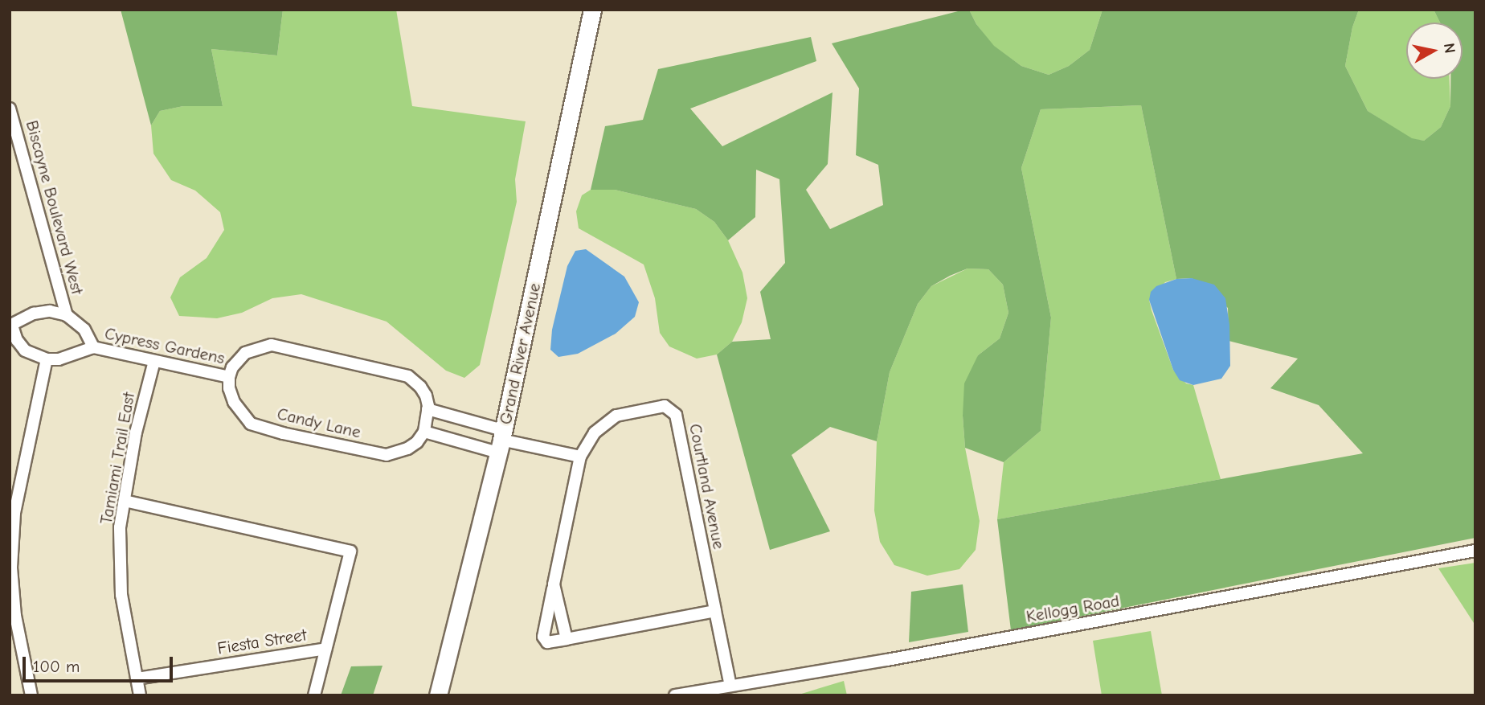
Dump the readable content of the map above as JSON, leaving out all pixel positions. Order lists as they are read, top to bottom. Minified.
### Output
{"streets":{"main road":["Grand River Avenue"],"street":["Biscayne Boulevard West","Cypress Gardens","Candy Lane","Tamiami Trail East","Courtland Avenue","Kellogg Road","Fiesta Street"]},"crossings":[["Biscayne Boulevard West","Cypress Gardens"],["Cypress Gardens","Candy Lane"],["Cypress Gardens","Tamiami Trail East"],["Tamiami Trail East","Fiesta Street"],["Courtland Avenue","Kellogg Road"]],"scale_bar":"100 m","north":"right"}
